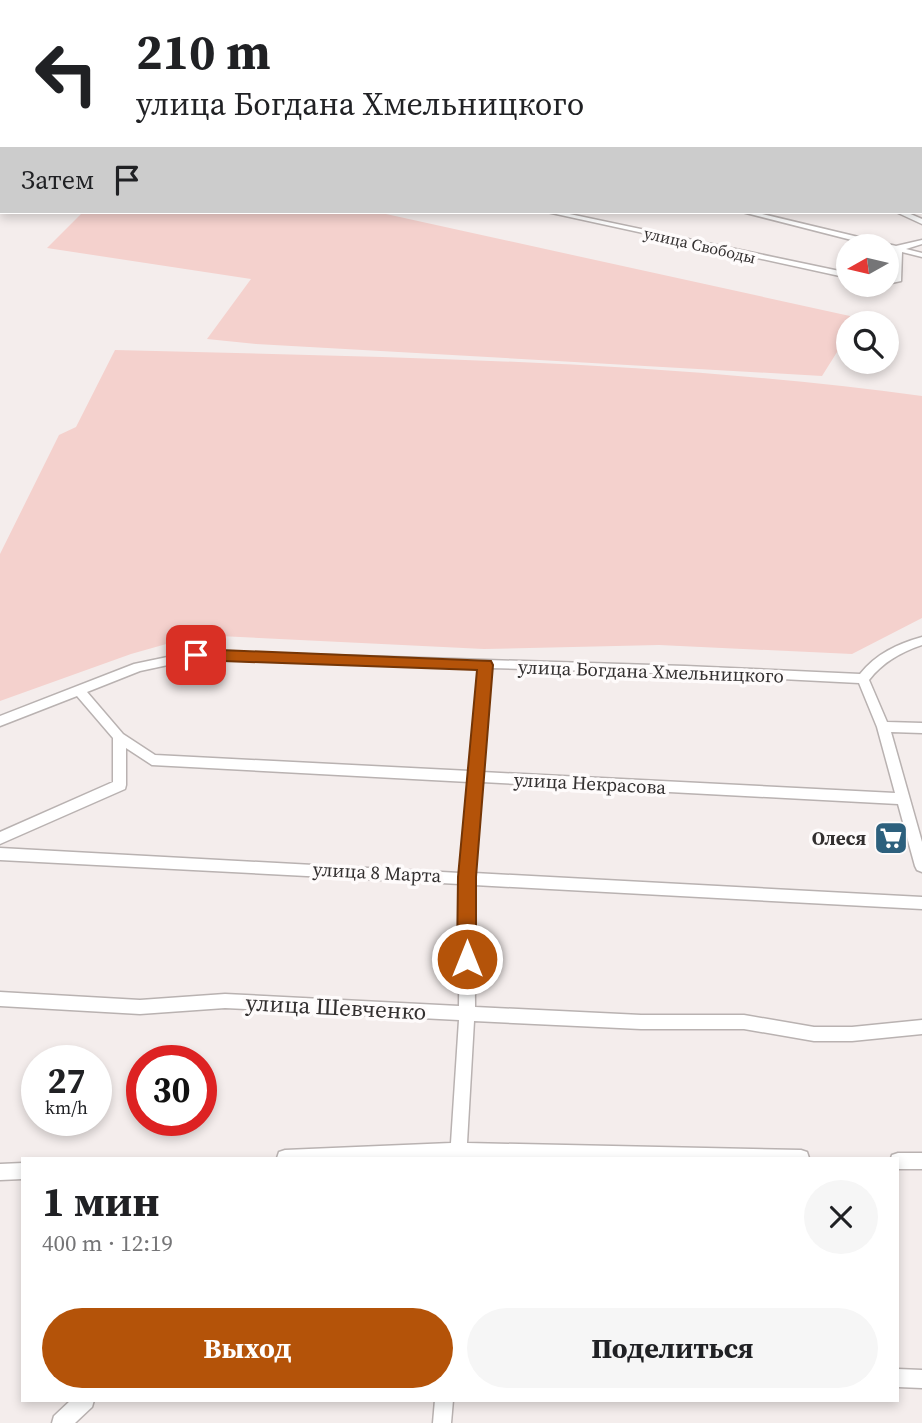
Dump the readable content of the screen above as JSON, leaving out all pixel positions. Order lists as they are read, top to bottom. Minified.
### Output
{"streets":{"street":["улица Свободы","улица Богдана Хмельницкого","улица Некрасова","улица 8 Марта","улица Шевченко"]},"crossings":[["улица Богдана Хмельницкого","улица Некрасова"]],"places":{"supermarket":["Олеся"]},"north":"left","page":{"turn":["210 m","улица Богдана Хмельницкого"],"then":"Затем","speed":"27 km/h","limit":"30","heading":["1 мин","400 m · 12:19"],"buttons":["Выход","Поделиться"]}}
